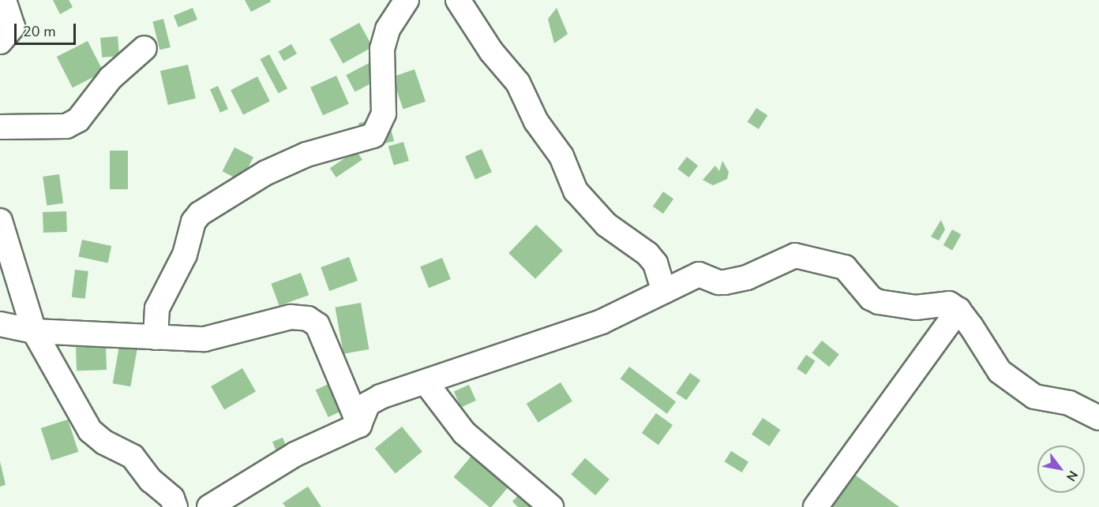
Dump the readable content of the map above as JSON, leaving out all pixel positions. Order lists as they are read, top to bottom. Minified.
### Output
{"scale_bar":"20 m","north":"bottom right"}
